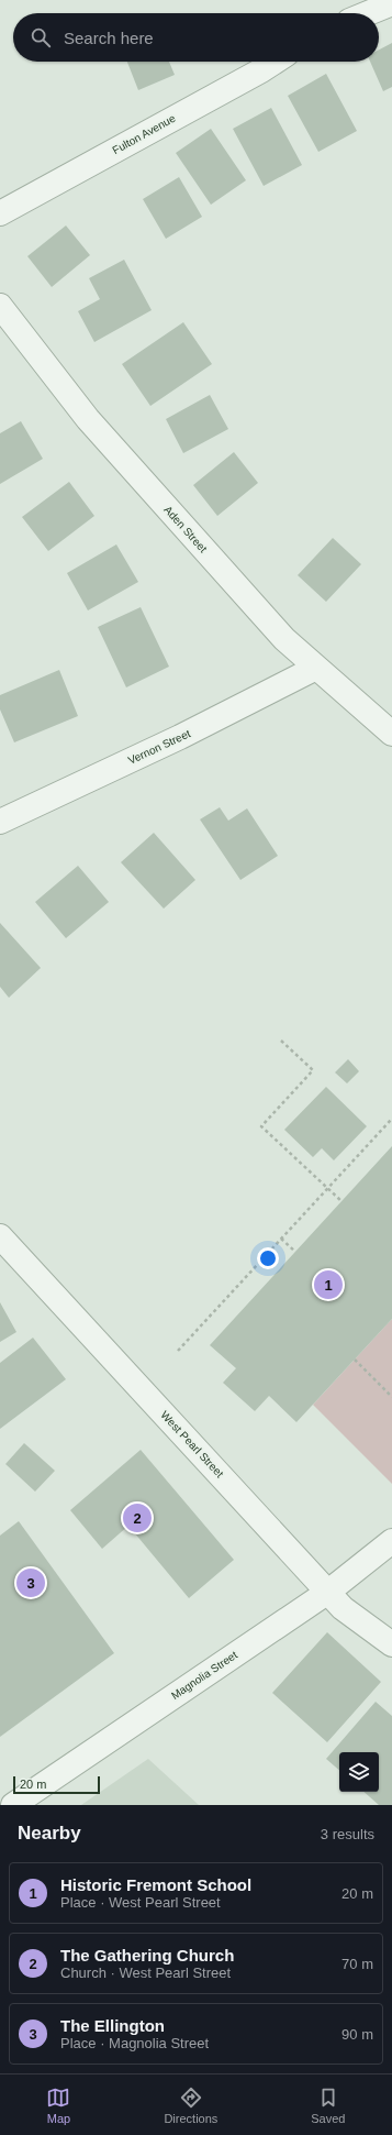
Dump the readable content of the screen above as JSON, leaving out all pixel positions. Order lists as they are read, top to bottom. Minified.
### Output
{"streets":{"street":["Fulton Avenue","Aden Street","Vernon Street","West Pearl Street","Magnolia Street"]},"crossings":[["Aden Street","Vernon Street"],["West Pearl Street","Magnolia Street"]],"scale_bar":"20 m","page":{"search":"Search here","pins":["1","2","3"],"scale":"20 m","heading":["Nearby","3 results"],"list":[{"mark":"1","name":"Historic Fremont School","note":"Place · West Pearl Street","value":"20 m"},{"mark":"2","name":"The Gathering Church","note":"Church · West Pearl Street","value":"70 m"},{"mark":"3","name":"The Ellington","note":"Place · Magnolia Street","value":"90 m"}],"nav":["Map","Directions","Saved"]}}
